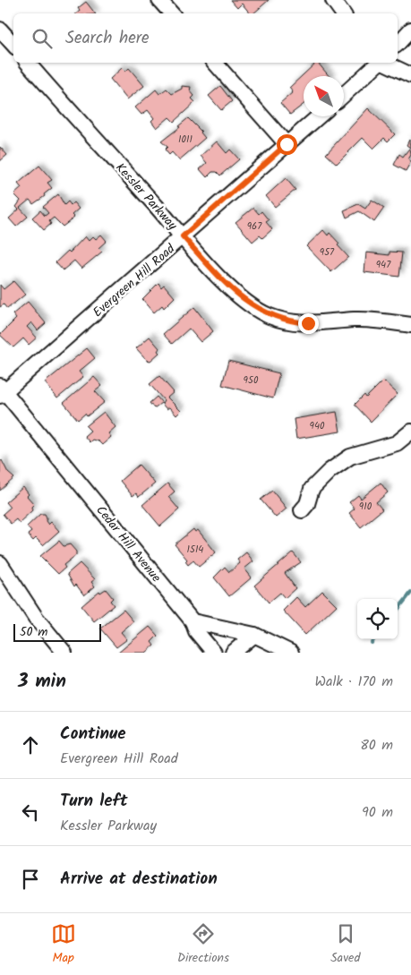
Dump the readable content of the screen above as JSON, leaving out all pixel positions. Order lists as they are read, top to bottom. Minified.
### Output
{"streets":{"street":["Kessler Parkway","Evergreen Hill Road","Cedar Hill Avenue"]},"crossings":[["Kessler Parkway","Evergreen Hill Road"],["Evergreen Hill Road","Cedar Hill Avenue"]],"house_numbers":["1011","967","957","947","950","940","910","1514"],"scale_bar":"50 m","north":"top left","page":{"search":"Search here","scale":"50 m","heading":["3 min","Walk · 170 m"],"list":[["Continue","Evergreen Hill Road","80 m"],["Turn left","Kessler Parkway","90 m"],"Arrive at destination"],"nav":["Map","Directions","Saved"]}}
